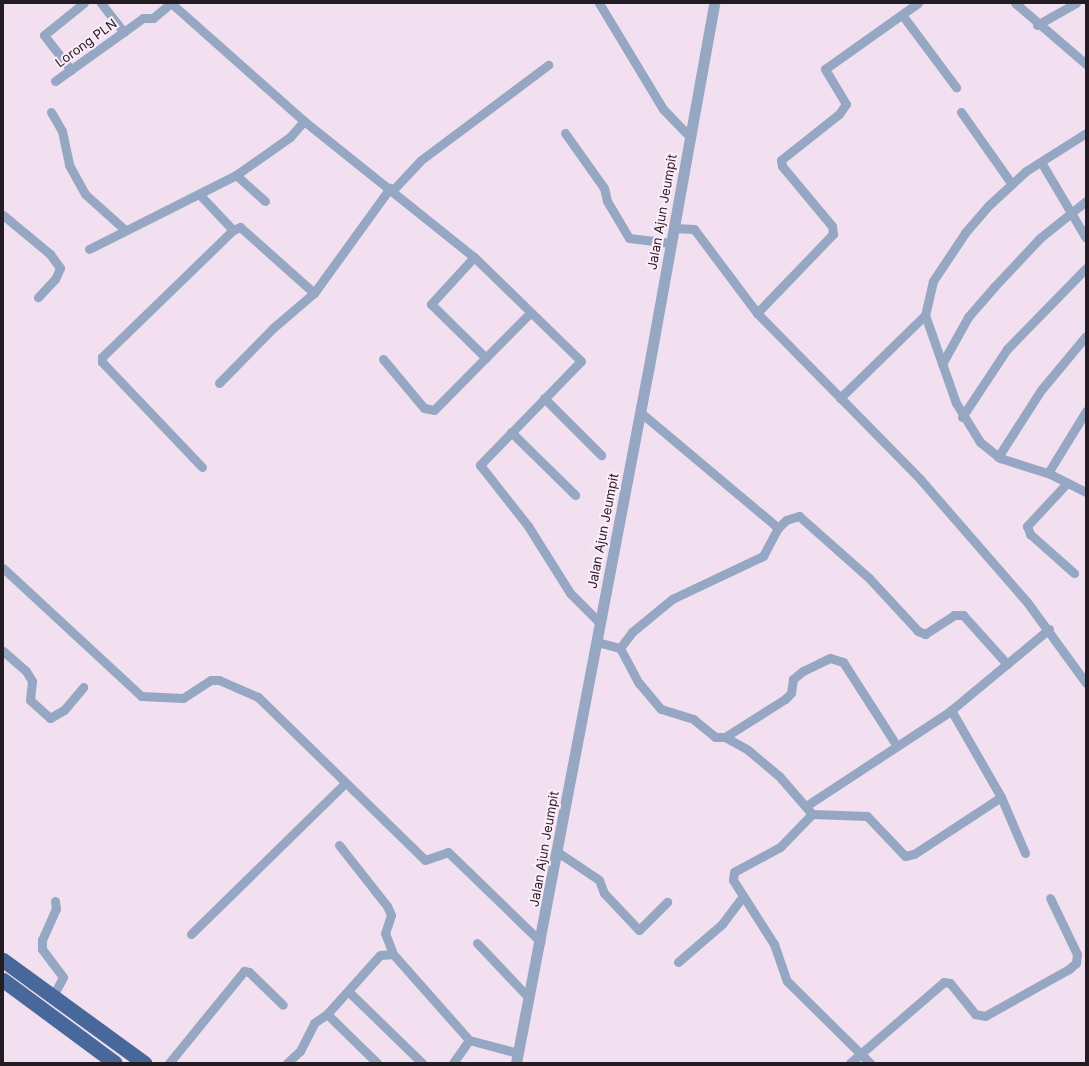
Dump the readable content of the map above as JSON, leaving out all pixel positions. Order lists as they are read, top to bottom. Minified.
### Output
{"streets":{"street":["Lorong PLN","Jalan Ajun Jeumpit"]}}
